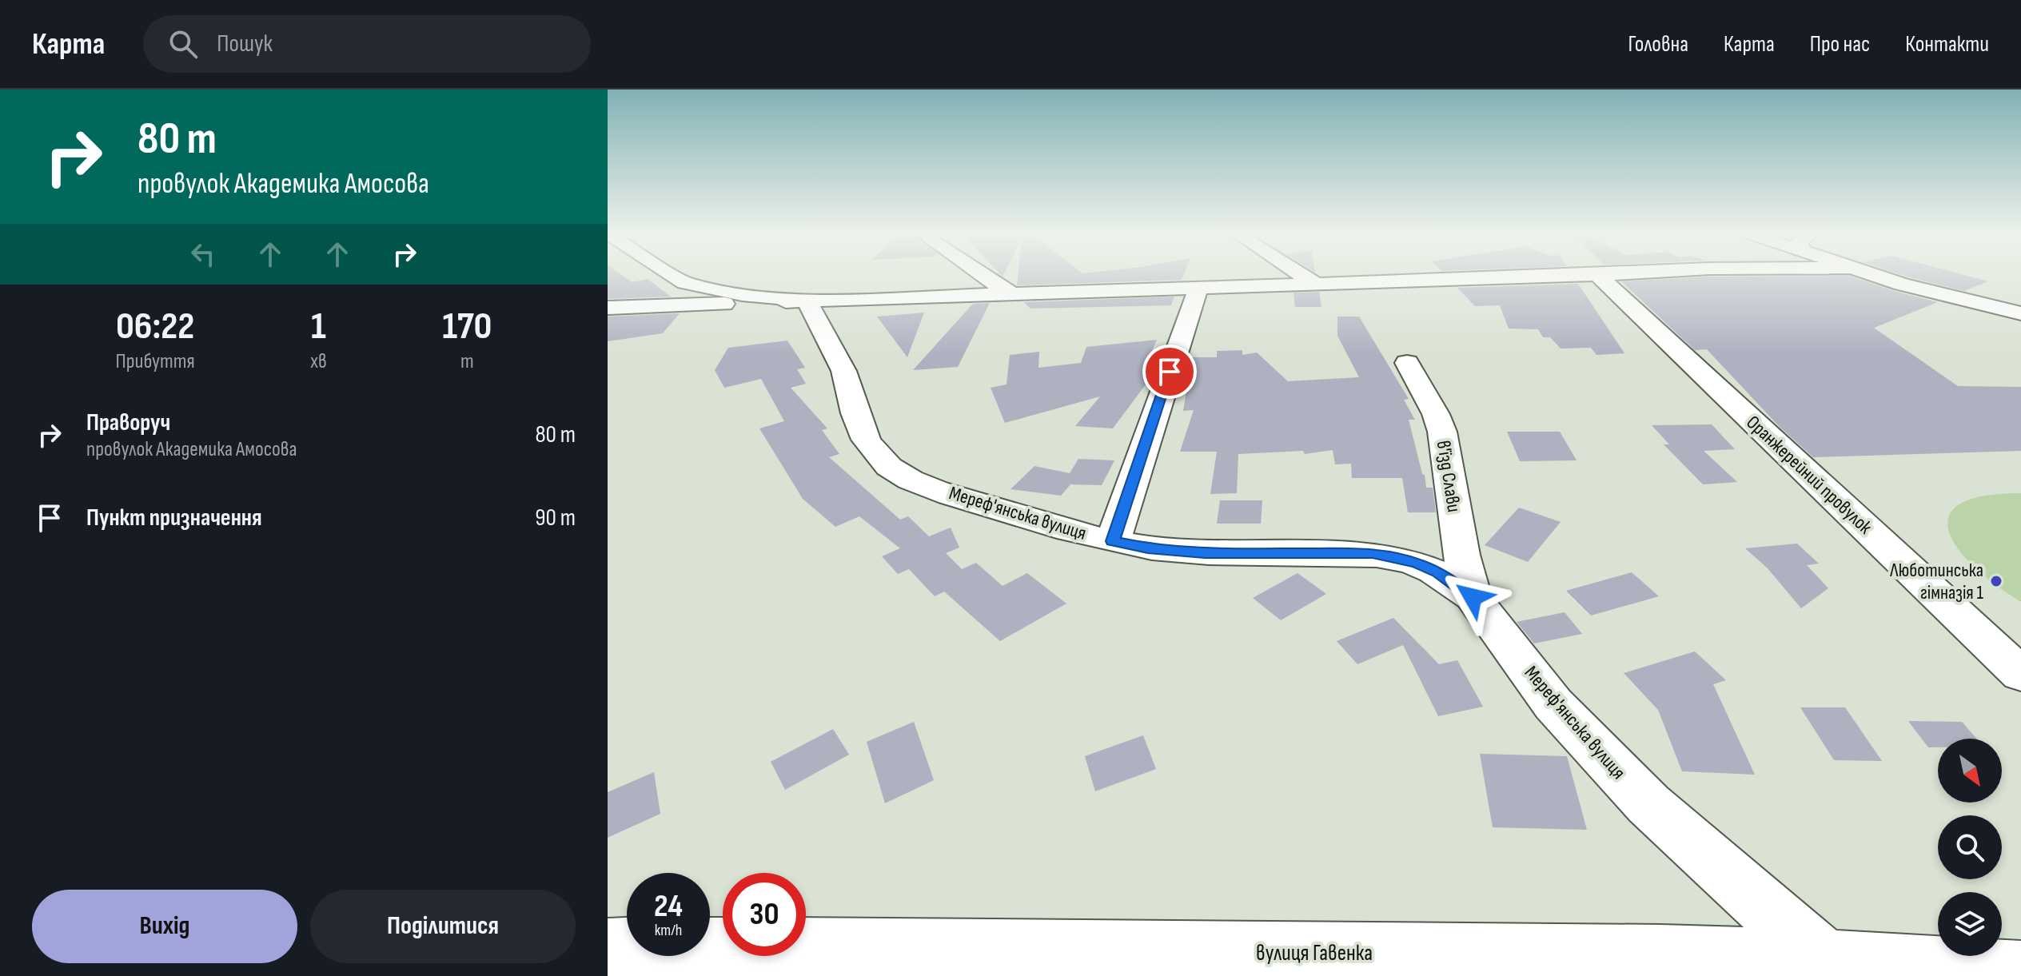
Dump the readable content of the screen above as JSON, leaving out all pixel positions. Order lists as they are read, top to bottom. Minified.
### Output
{"streets":{"street":["Оранжерейний провулок","в'їзд Слави","Мереф'янська вулиця","вулиця Гавенка"]},"crossings":[["в'їзд Слави","Мереф'янська вулиця"],["Мереф'янська вулиця","вулиця Гавенка"]],"places":["Люботинська гiмназiя 1"],"north":"bottom right","page":{"header":"Карта","search":"Пошук","nav":["Головна","Карта","Про нас","Контакти"],"turn":["80 m","провулок Академика Амосова"],"eta":["06:22","Прибуття","1","хв","170","m"],"list":[{"name":"Праворуч","note":"провулок Академика Амосова","value":"80 m"},{"name":"Пункт призначення","value":"90 m"}],"speed":"24 km/h","limit":"30","buttons":["Вихід","Поділитися"]}}
